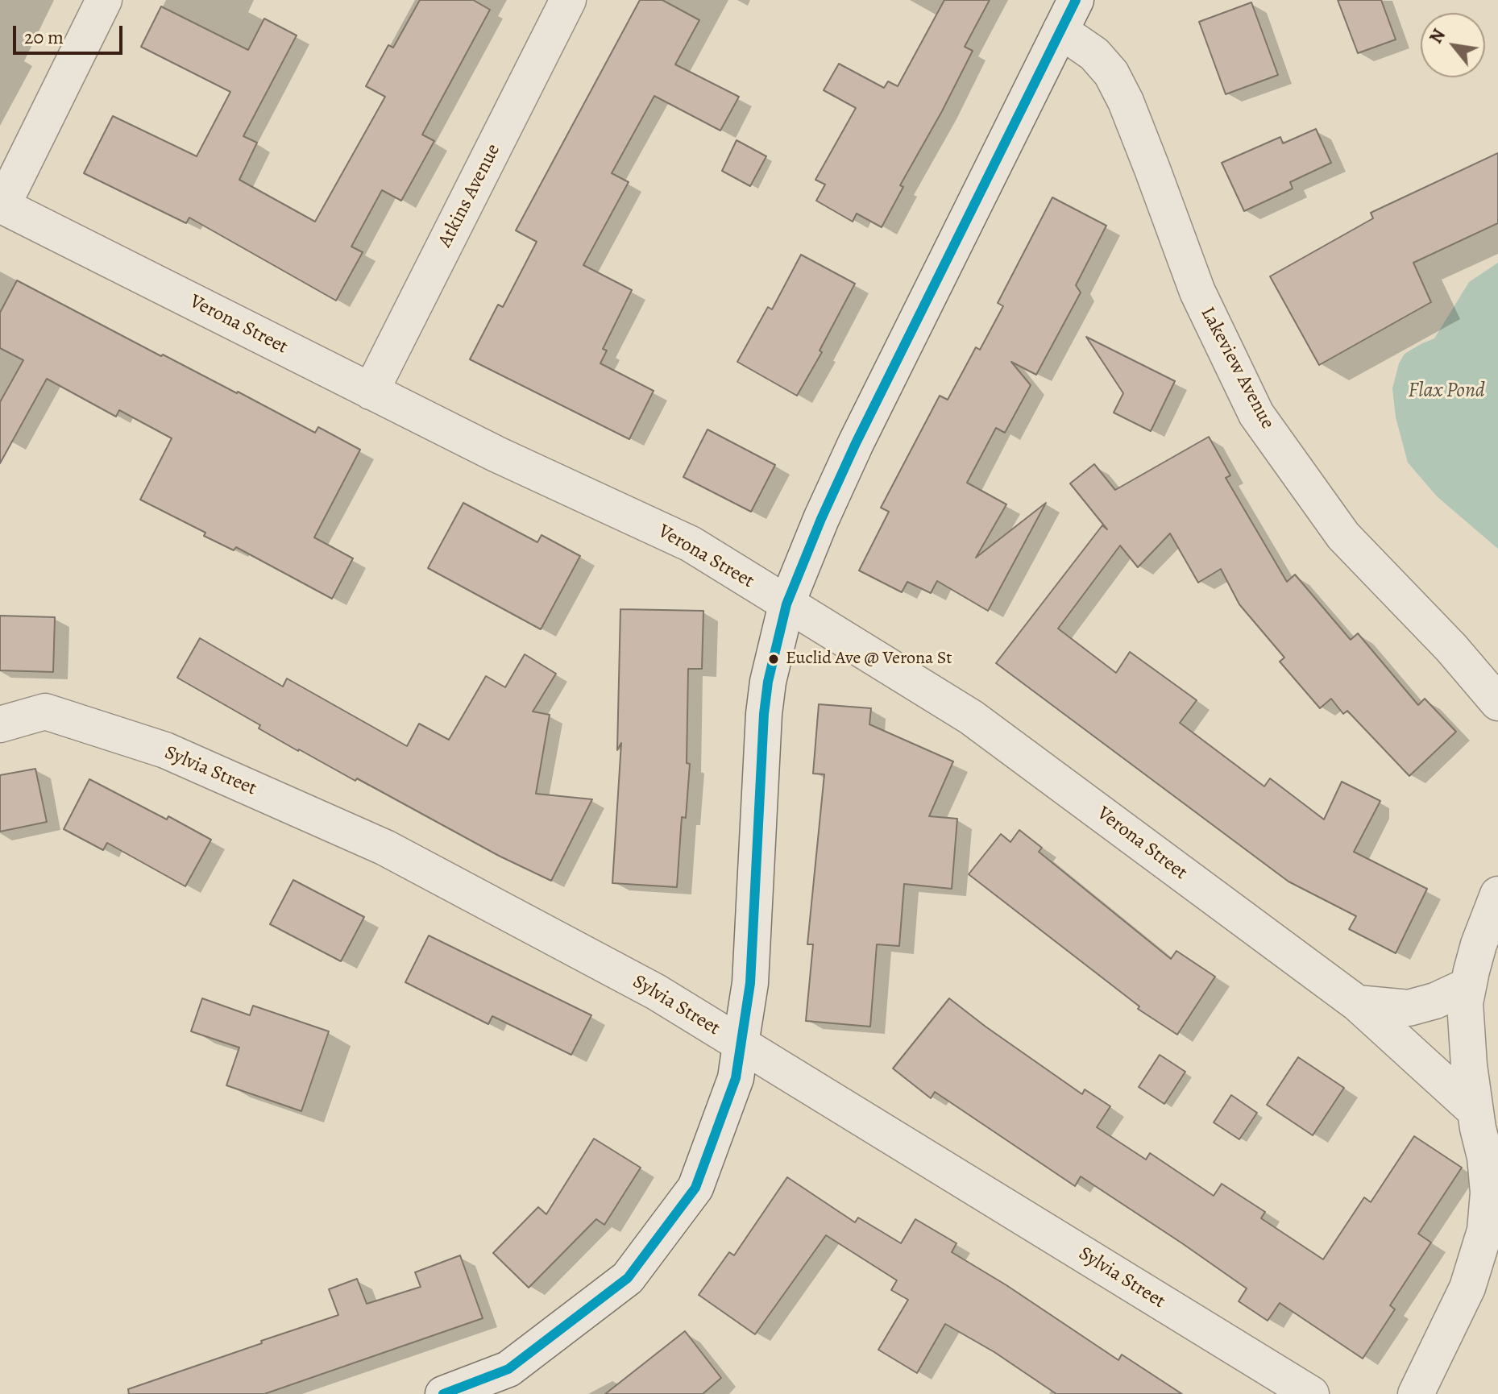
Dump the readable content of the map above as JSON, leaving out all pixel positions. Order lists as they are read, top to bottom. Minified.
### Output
{"streets":{"street":["Atkins Avenue","Verona Street","Lakeview Avenue","Sylvia Street"]},"crossings":[["Atkins Avenue","Verona Street"]],"water":["Flax Pond"],"places":["Euclid Ave @ Verona St"],"scale_bar":"20 m","north":"top left"}
